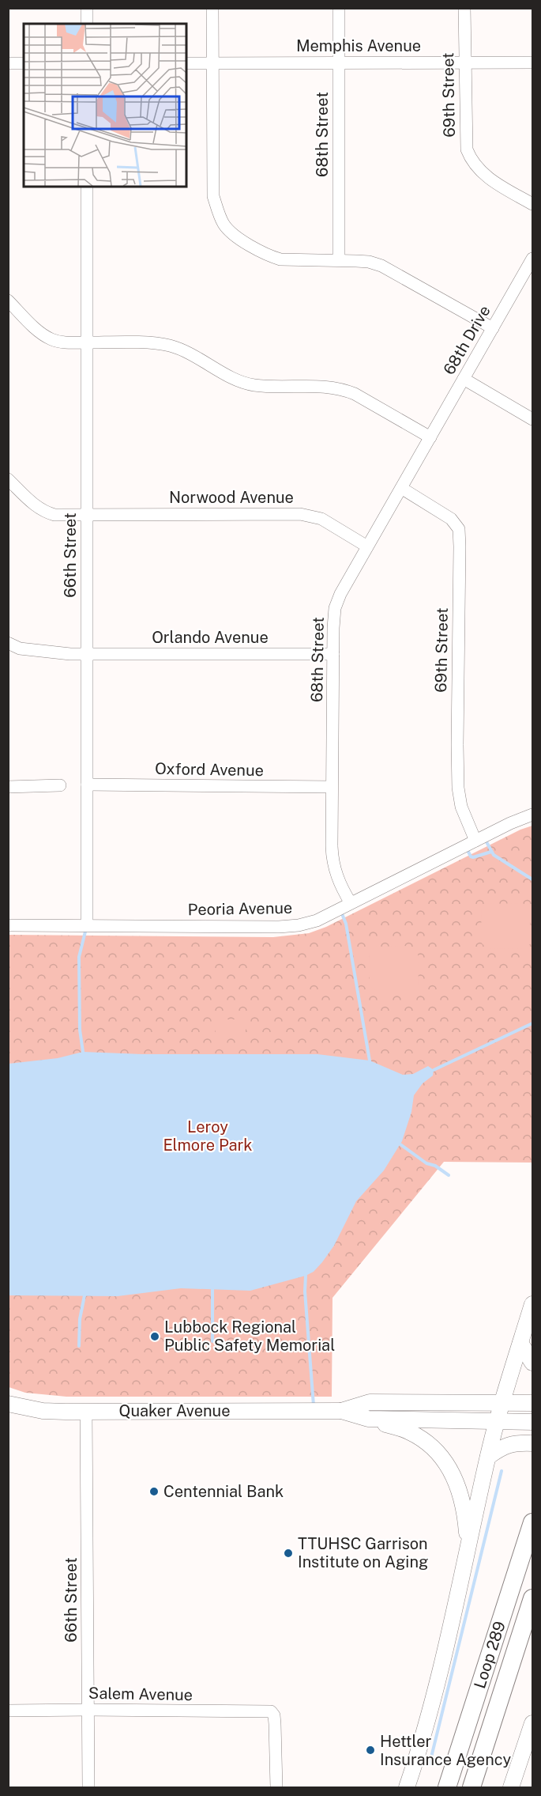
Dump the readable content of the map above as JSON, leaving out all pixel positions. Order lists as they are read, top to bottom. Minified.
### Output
{"streets":{"highway":["Loop 289"],"main road":["Quaker Avenue"],"street":["Memphis Avenue","69th Street","68th Street","68th Drive","Norwood Avenue","66th Street","Orlando Avenue","Oxford Avenue","Peoria Avenue","Salem Avenue"]},"crossings":[["Memphis Avenue","69th Street"],["Memphis Avenue","68th Street"],["69th Street","68th Street"],["69th Street","Peoria Avenue"],["68th Street","68th Drive"],["68th Street","Norwood Avenue"],["68th Street","Orlando Avenue"],["68th Street","Oxford Avenue"],["68th Street","Peoria Avenue"],["Norwood Avenue","66th Street"],["66th Street","Orlando Avenue"],["66th Street","Oxford Avenue"],["66th Street","Peoria Avenue"],["66th Street","Quaker Avenue"],["66th Street","Salem Avenue"]],"parks":["Leroy Elmore Park"],"places":["Lubbock Regional Public Safety Memorial","Centennial Bank","TTUHSC Garrison Institute on Aging","Hettler Insurance Agency"]}
